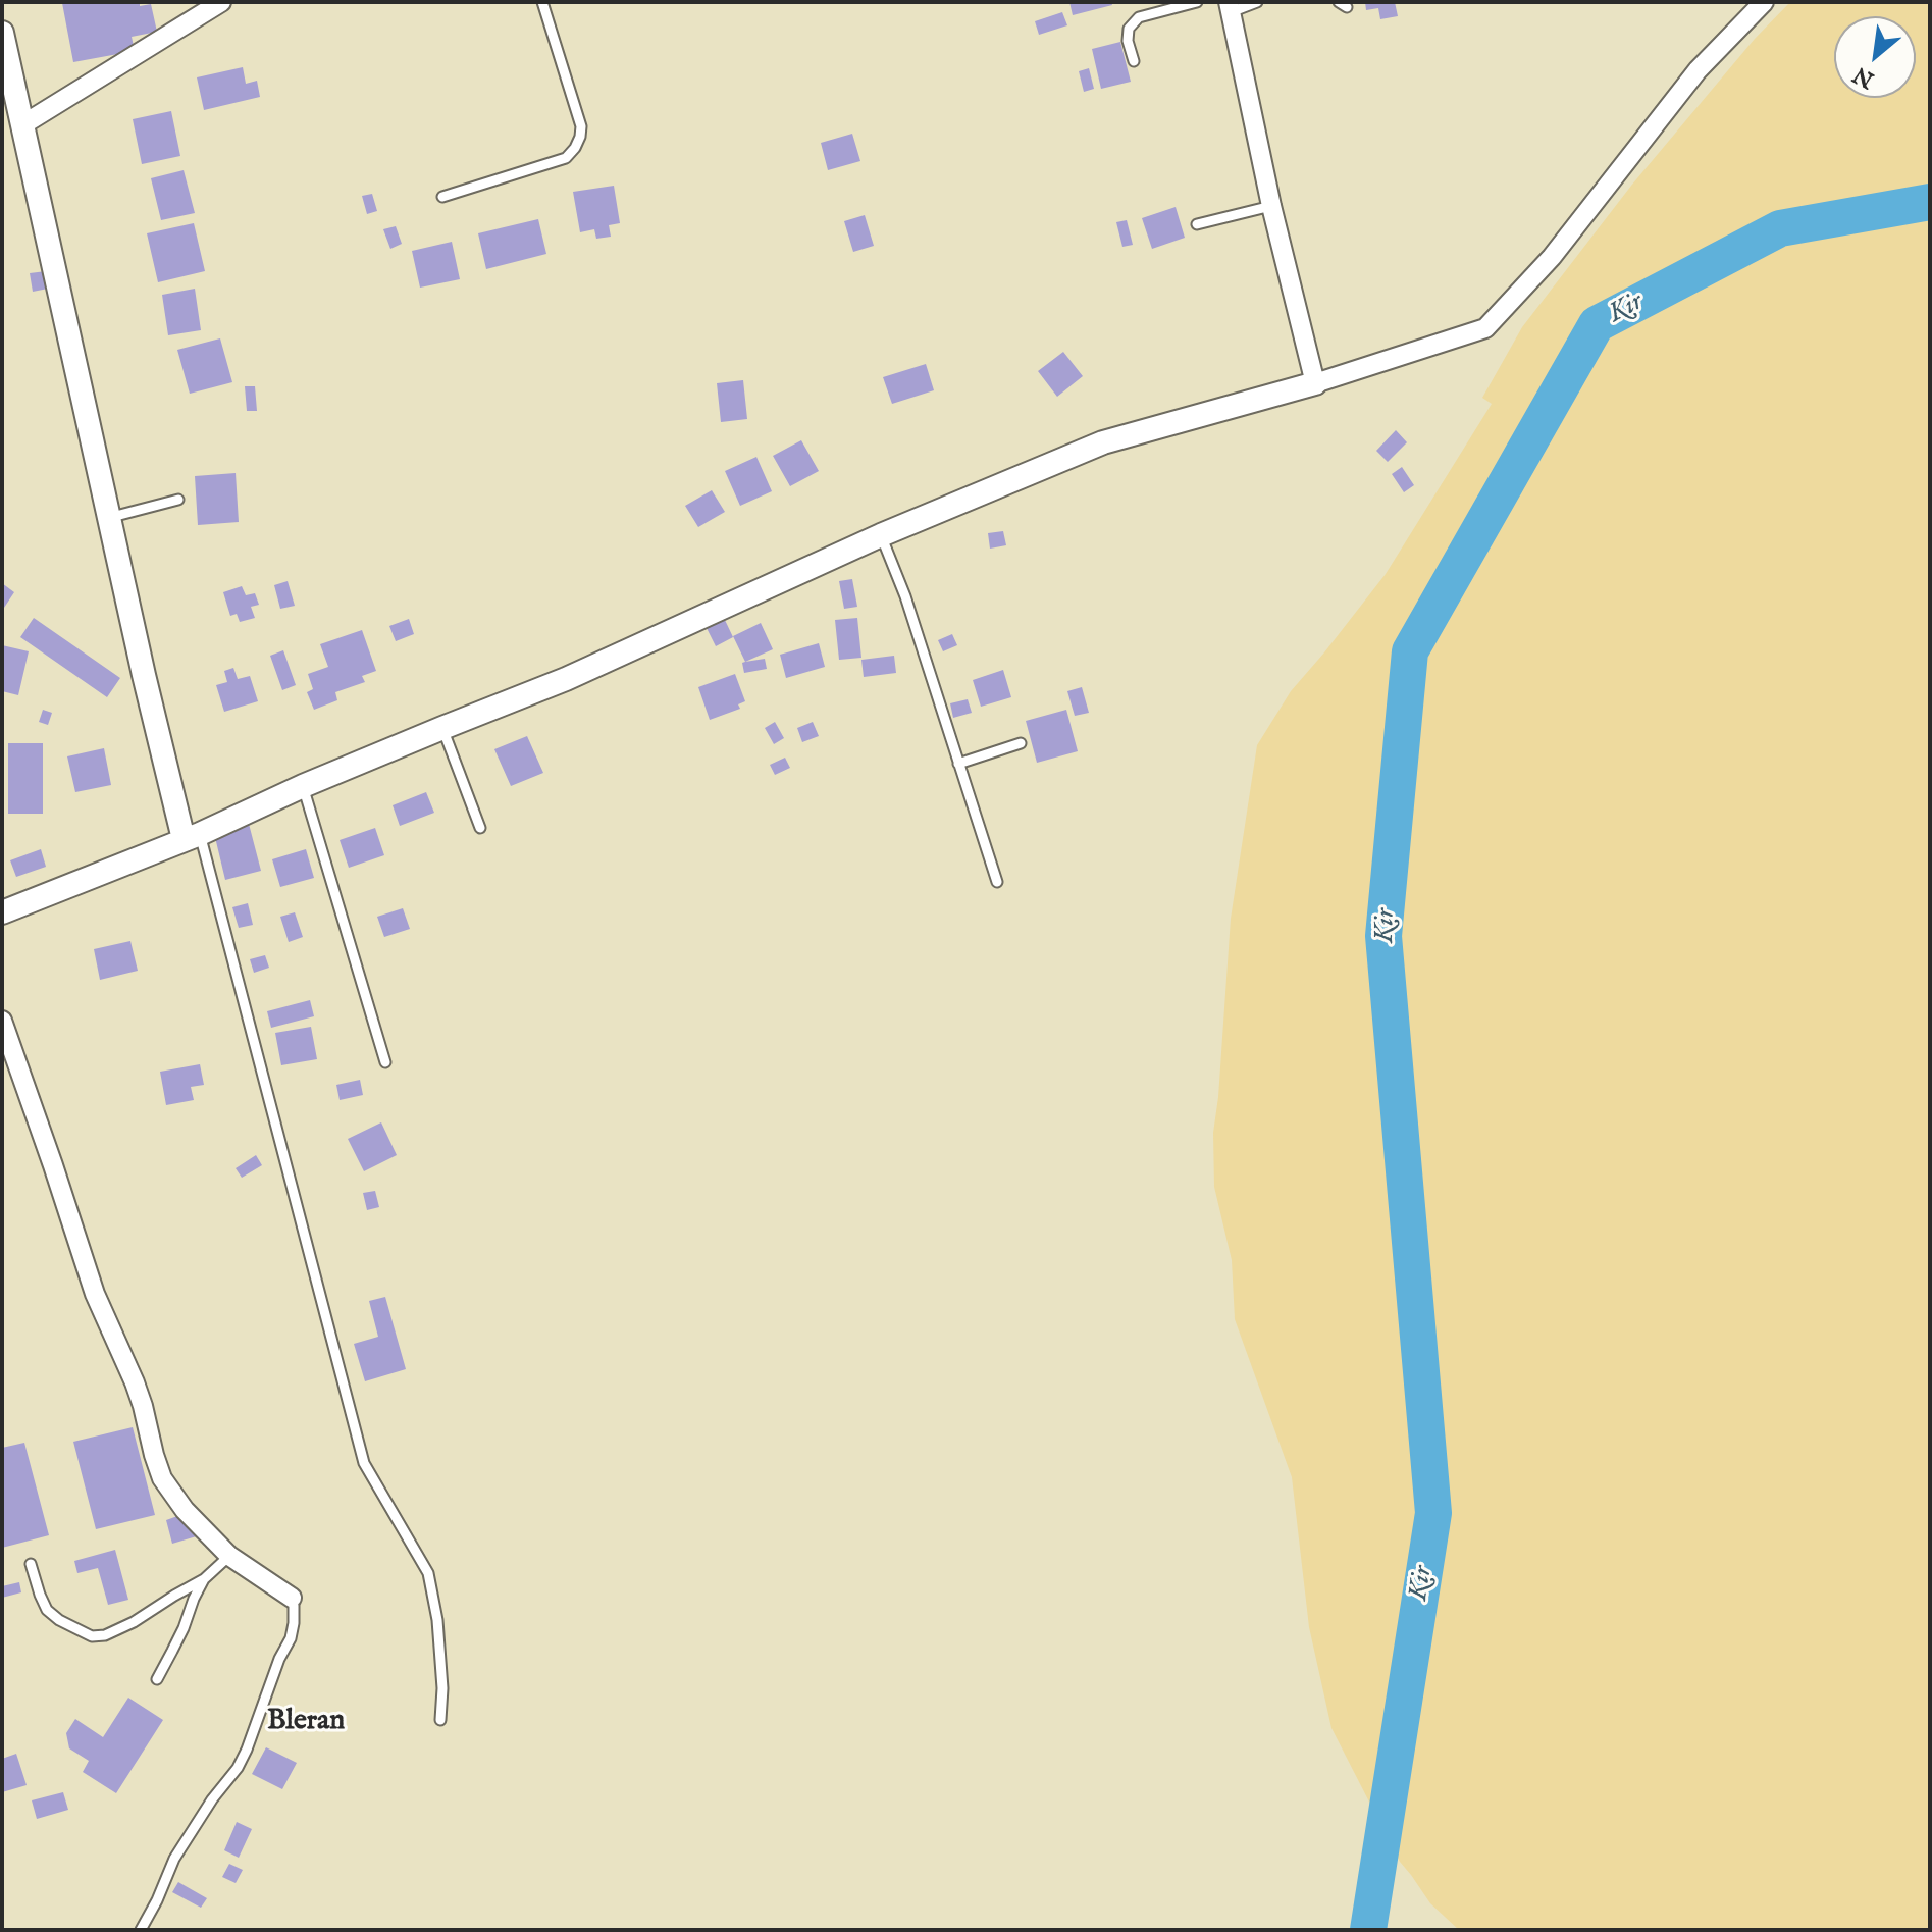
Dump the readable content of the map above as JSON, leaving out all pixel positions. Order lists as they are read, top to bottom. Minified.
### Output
{"districts":["Bleran"],"water":["Kir"],"north":"bottom left"}
